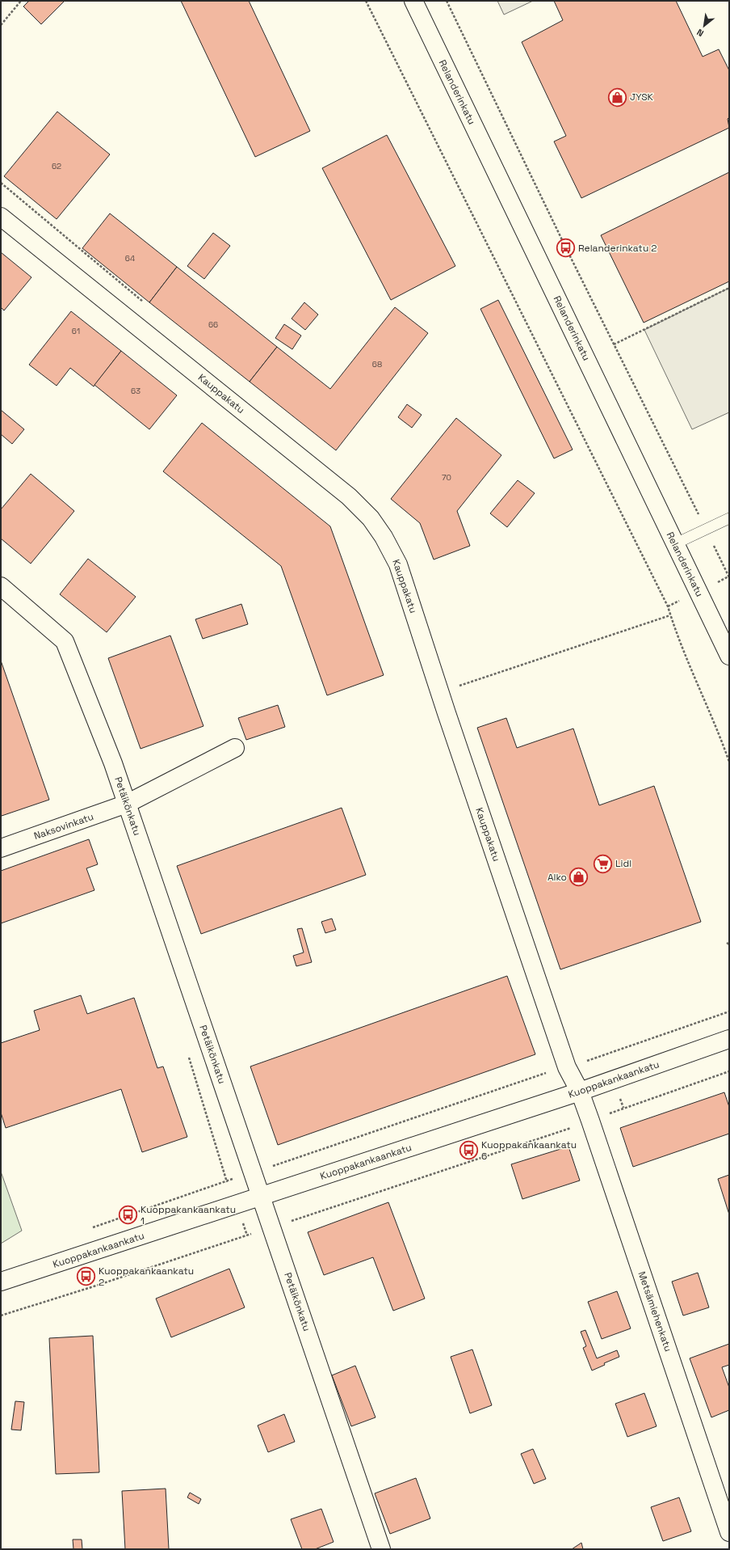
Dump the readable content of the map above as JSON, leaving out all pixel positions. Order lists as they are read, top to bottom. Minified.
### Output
{"streets":{"street":["Relanderinkatu","Kauppakatu","Petäikönkatu","Naksovinkatu","Kuoppakankaankatu","Metsämiehenkatu"]},"crossings":[["Kauppakatu","Kuoppakankaankatu"],["Kauppakatu","Metsämiehenkatu"],["Petäikönkatu","Naksovinkatu"],["Petäikönkatu","Kuoppakankaankatu"],["Kuoppakankaankatu","Metsämiehenkatu"]],"places":{"shop":["JYSK","Alko"],"bus stop":["Relanderinkatu 2","Kuoppakankaankatu 6","Kuoppakankaankatu 1","Kuoppakankaankatu 2"],"supermarket":["Lidl"]},"house_numbers":["62","64","66","61","68","63","70"],"north":"bottom left"}
